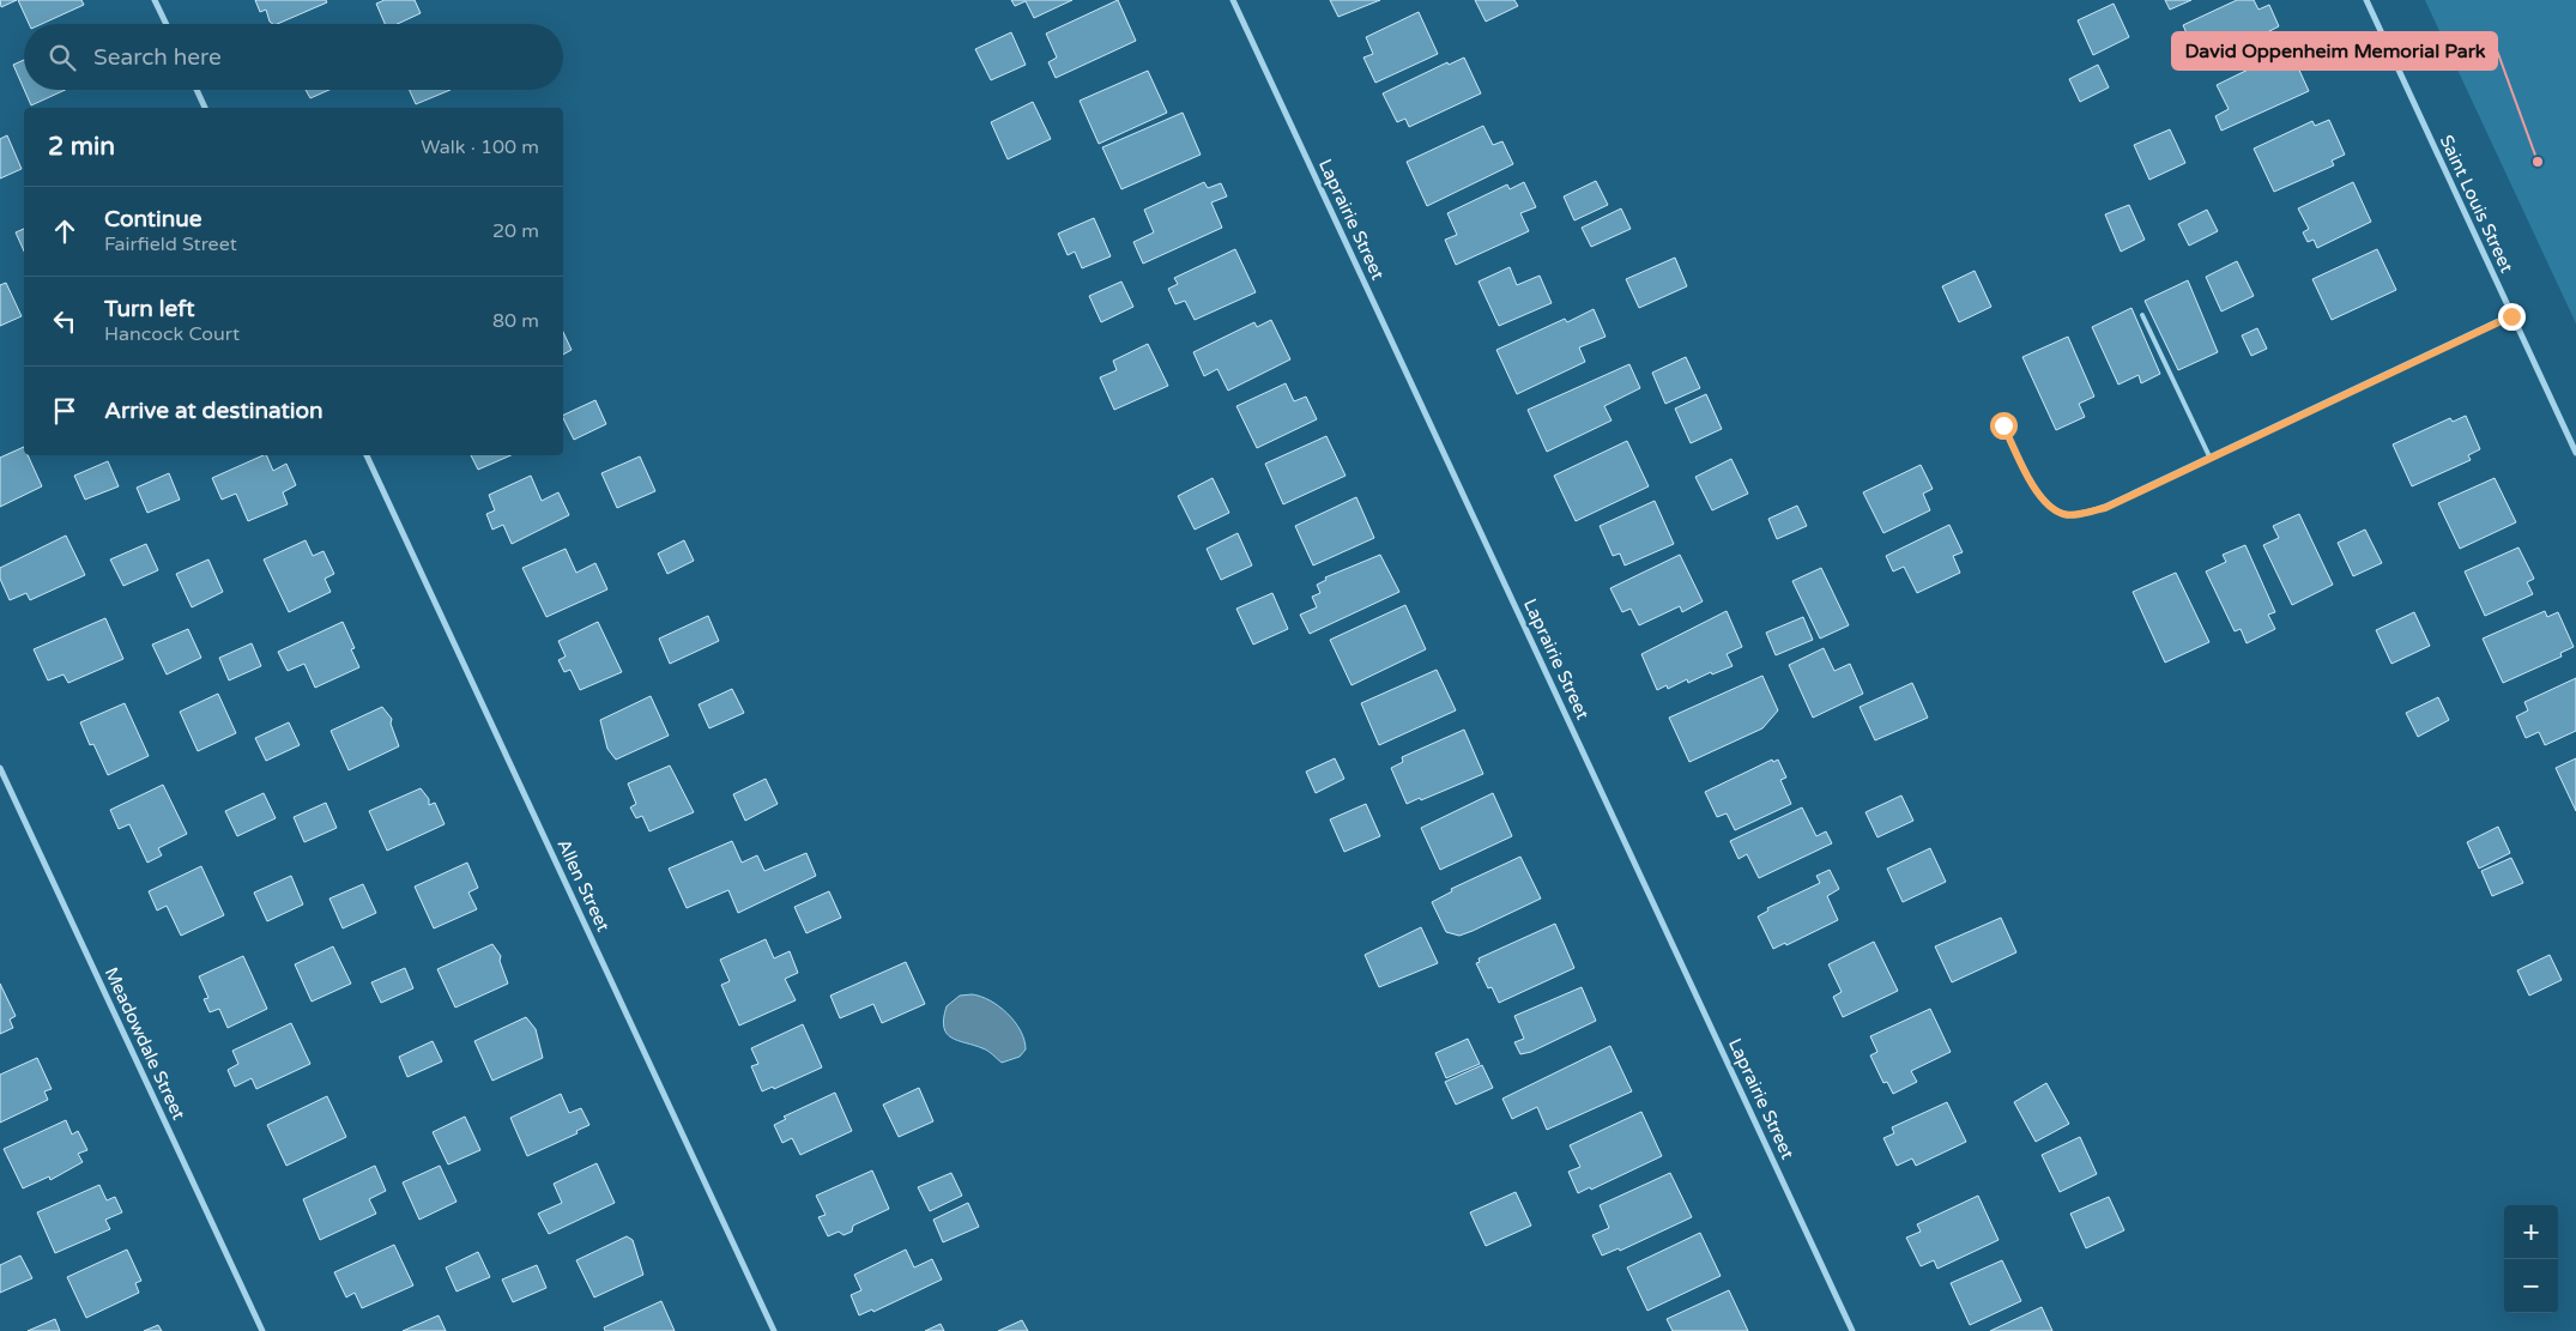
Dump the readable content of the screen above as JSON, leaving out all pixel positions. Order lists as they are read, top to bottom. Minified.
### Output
{"streets":{"street":["Saint Louis Street","Laprairie Street","Allen Street","Meadowdale Street"]},"places":["David Oppenheim Memorial Park"],"page":{"search":"Search here","heading":["2 min","Walk · 100 m"],"list":[["Continue","Fairfield Street","20 m"],["Turn left","Hancock Court","80 m"],"Arrive at destination"],"map_buttons":["+","−"]}}
